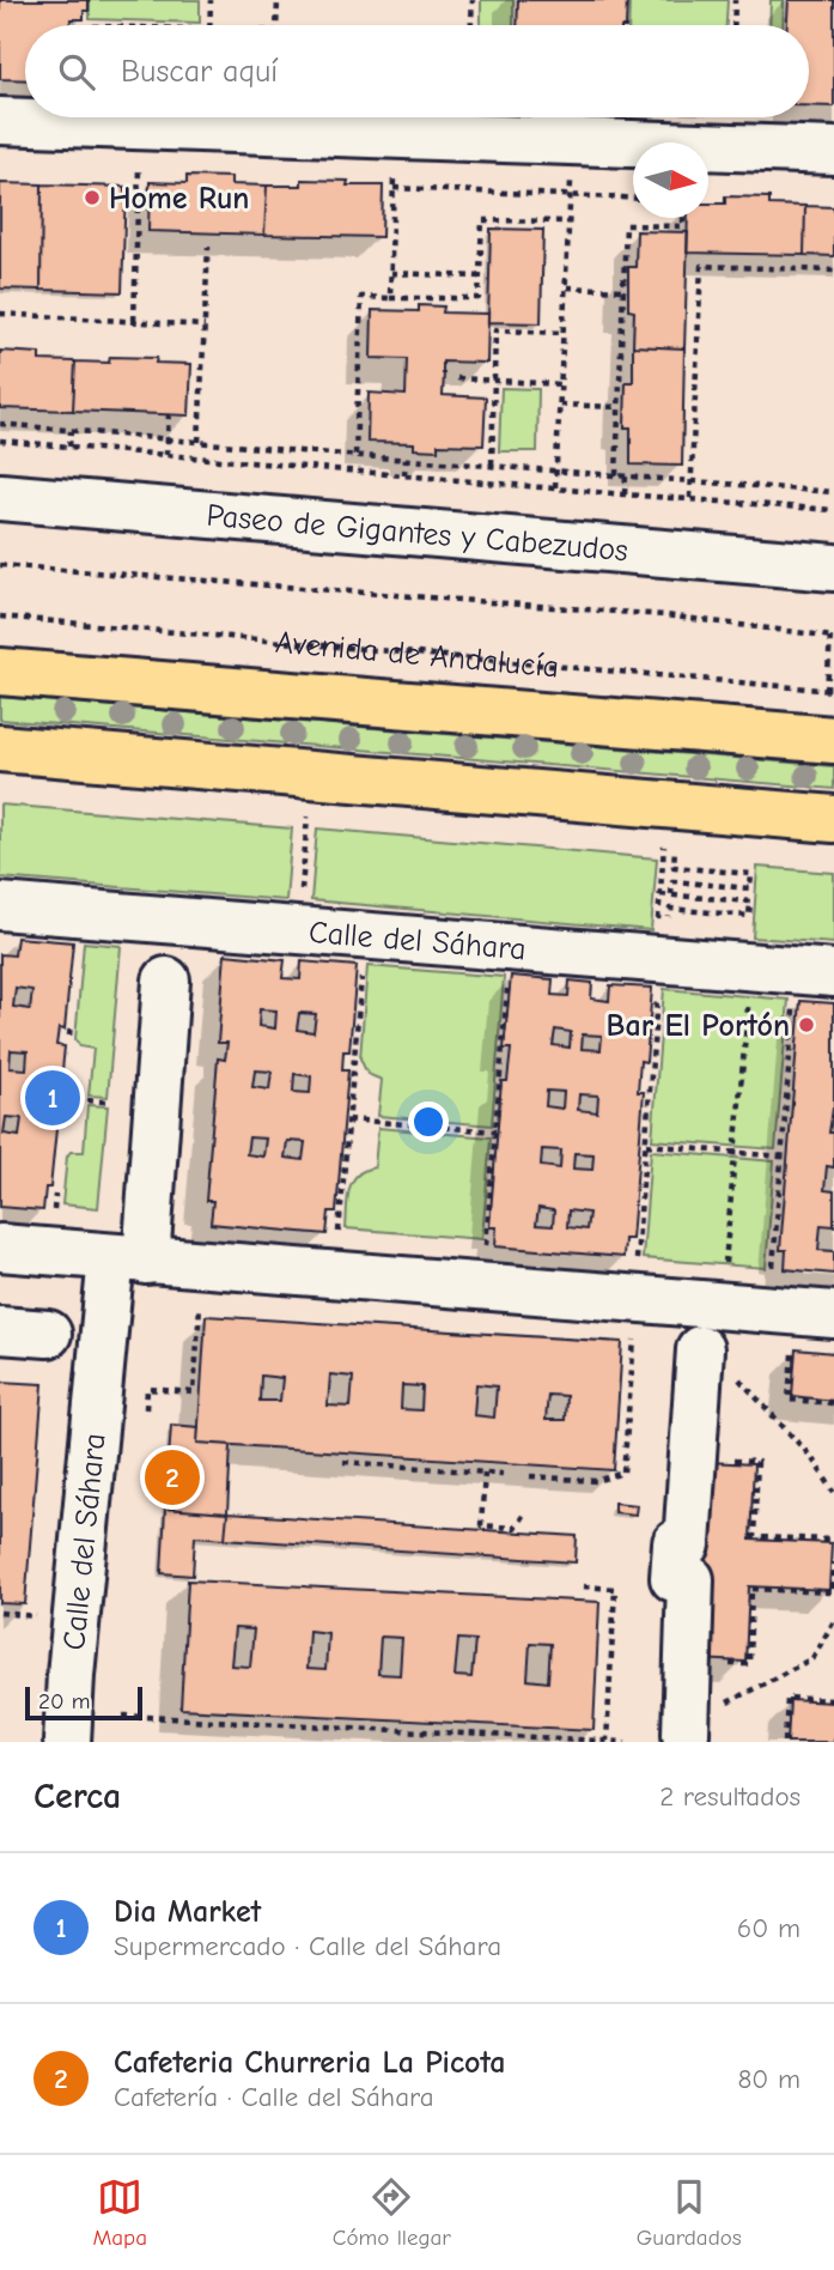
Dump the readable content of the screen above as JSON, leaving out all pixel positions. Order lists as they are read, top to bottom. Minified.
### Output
{"streets":{"main road":["Avenida de Andalucía"],"street":["Paseo de Gigantes y Cabezudos","Calle del Sáhara"]},"places":["Home Run","Bar El Portón"],"scale_bar":"20 m","north":"right","page":{"search":"Buscar aquí","pins":["1","2"],"scale":"20 m","heading":["Cerca","2 resultados"],"list":[{"mark":"1","name":"Dia Market","note":"Supermercado · Calle del Sáhara","value":"60 m"},{"mark":"2","name":"Cafeteria Churreria La Picota","note":"Cafetería · Calle del Sáhara","value":"80 m"}],"nav":["Mapa","Cómo llegar","Guardados"]}}
